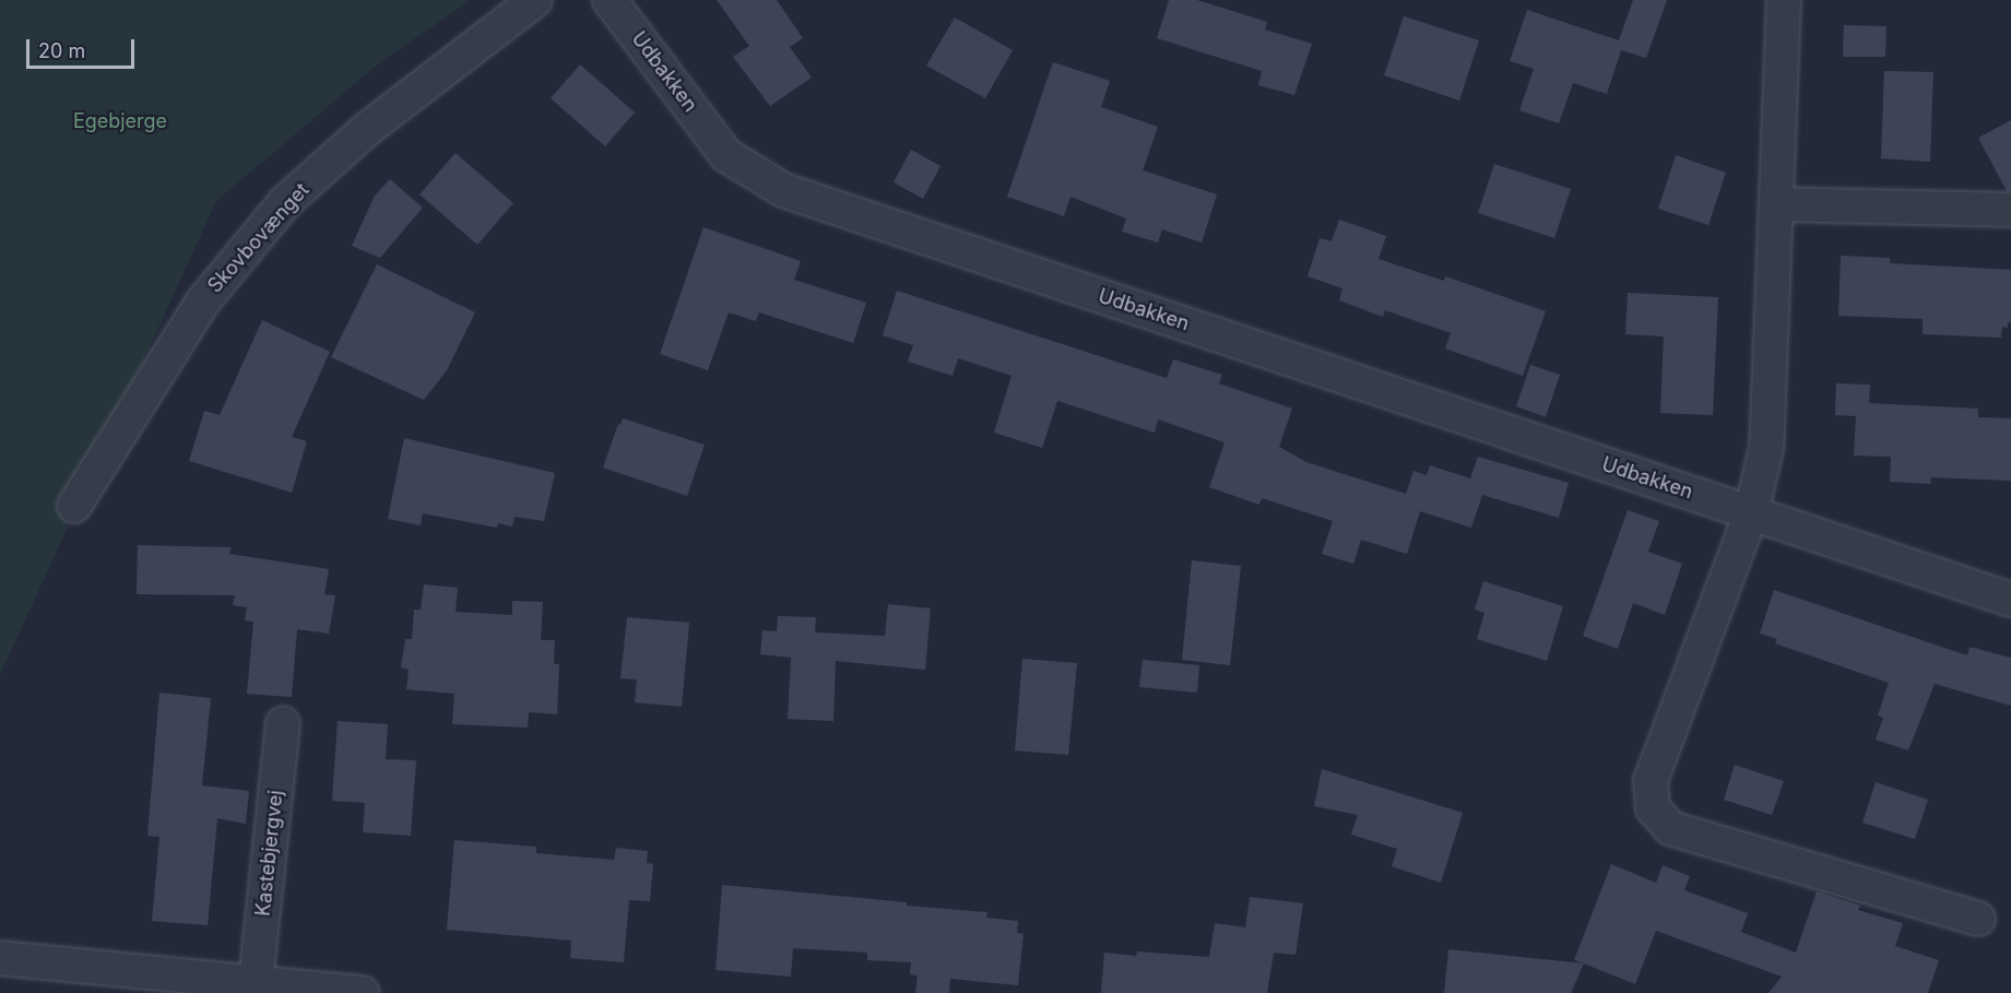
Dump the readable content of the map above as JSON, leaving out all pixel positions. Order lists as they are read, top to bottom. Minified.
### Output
{"streets":{"street":["Udbakken","Skovbovænget","Kastebjergvej"]},"parks":["Egebjerge"],"scale_bar":"20 m"}
